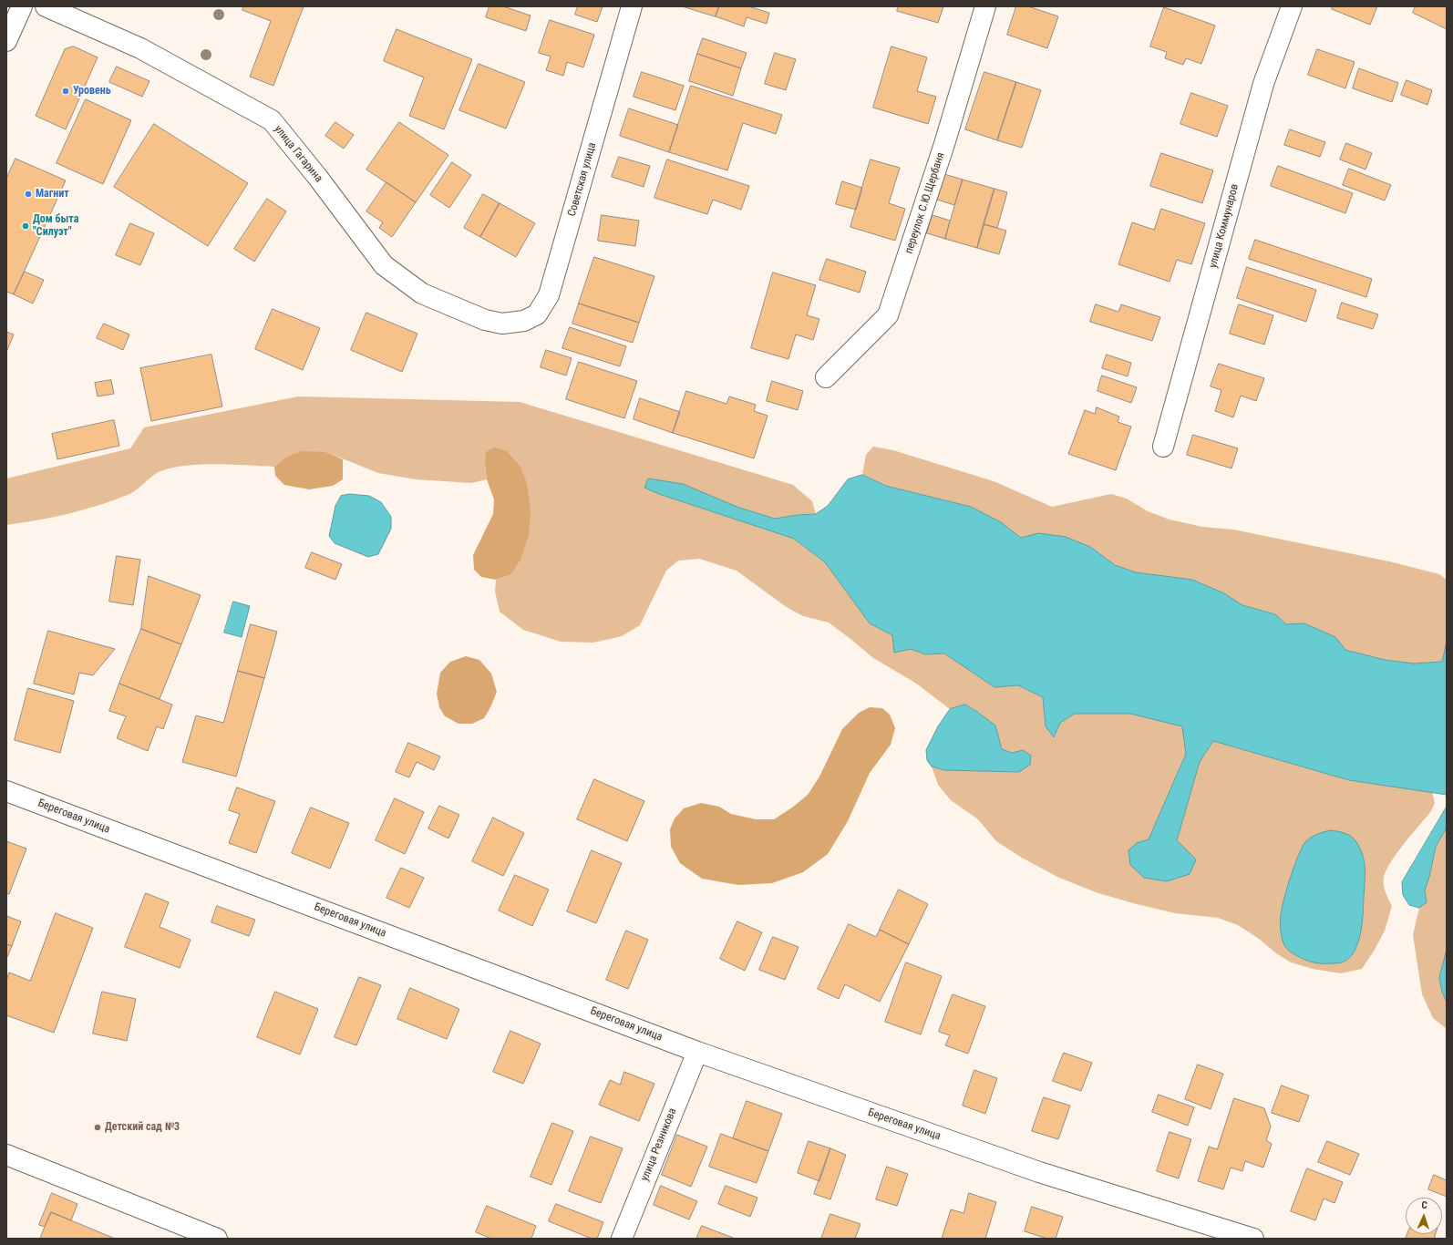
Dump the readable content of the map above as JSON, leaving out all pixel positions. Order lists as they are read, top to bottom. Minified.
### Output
{"streets":{"street":["улица Гагарина","Советская улица","переулок С.Ю.Щербаня","улица Коммунаров","Береговая улица","улица Резникова"]},"crossings":[["улица Гагарина","Советская улица"],["Береговая улица","улица Резникова"]],"places":["Уровень","Магнит","Дом быта \"Силуэт\"","Детский сад №3"],"north":"top"}
